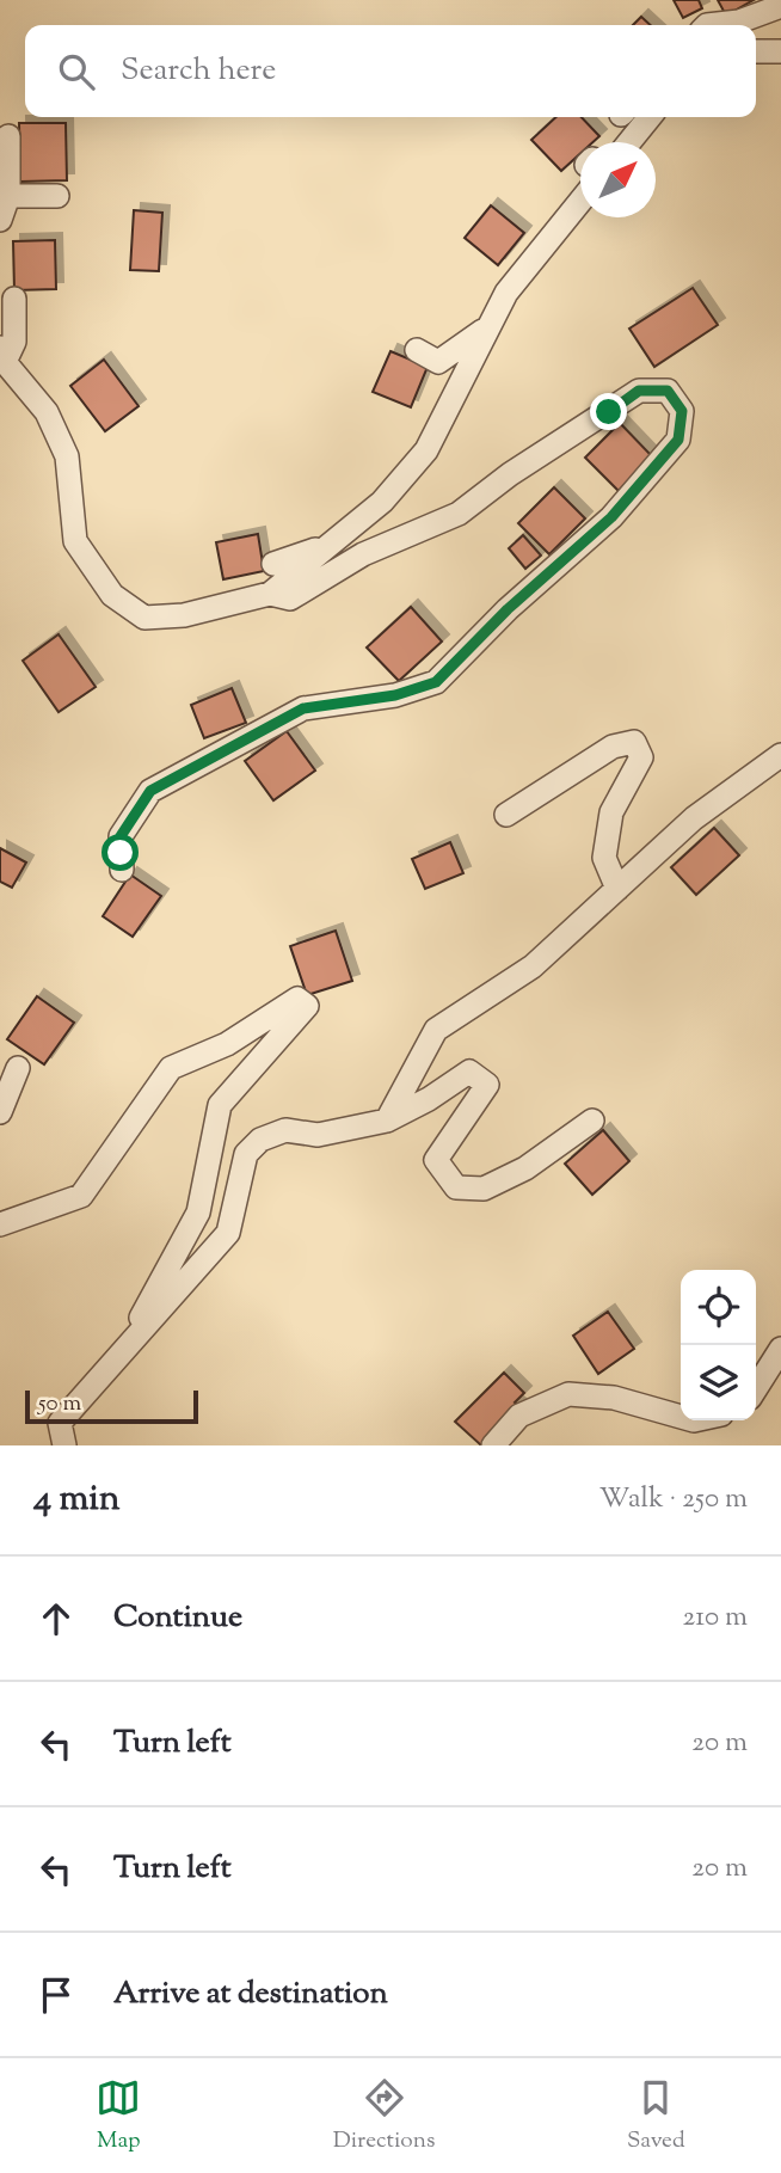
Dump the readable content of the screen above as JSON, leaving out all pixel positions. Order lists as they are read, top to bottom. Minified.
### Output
{"scale_bar":"50 m","north":"top right","page":{"search":"Search here","scale":"50 m","heading":["4 min","Walk · 250 m"],"list":[["Continue","210 m"],["Turn left","20 m"],["Turn left","20 m"],"Arrive at destination"],"nav":["Map","Directions","Saved"]}}
